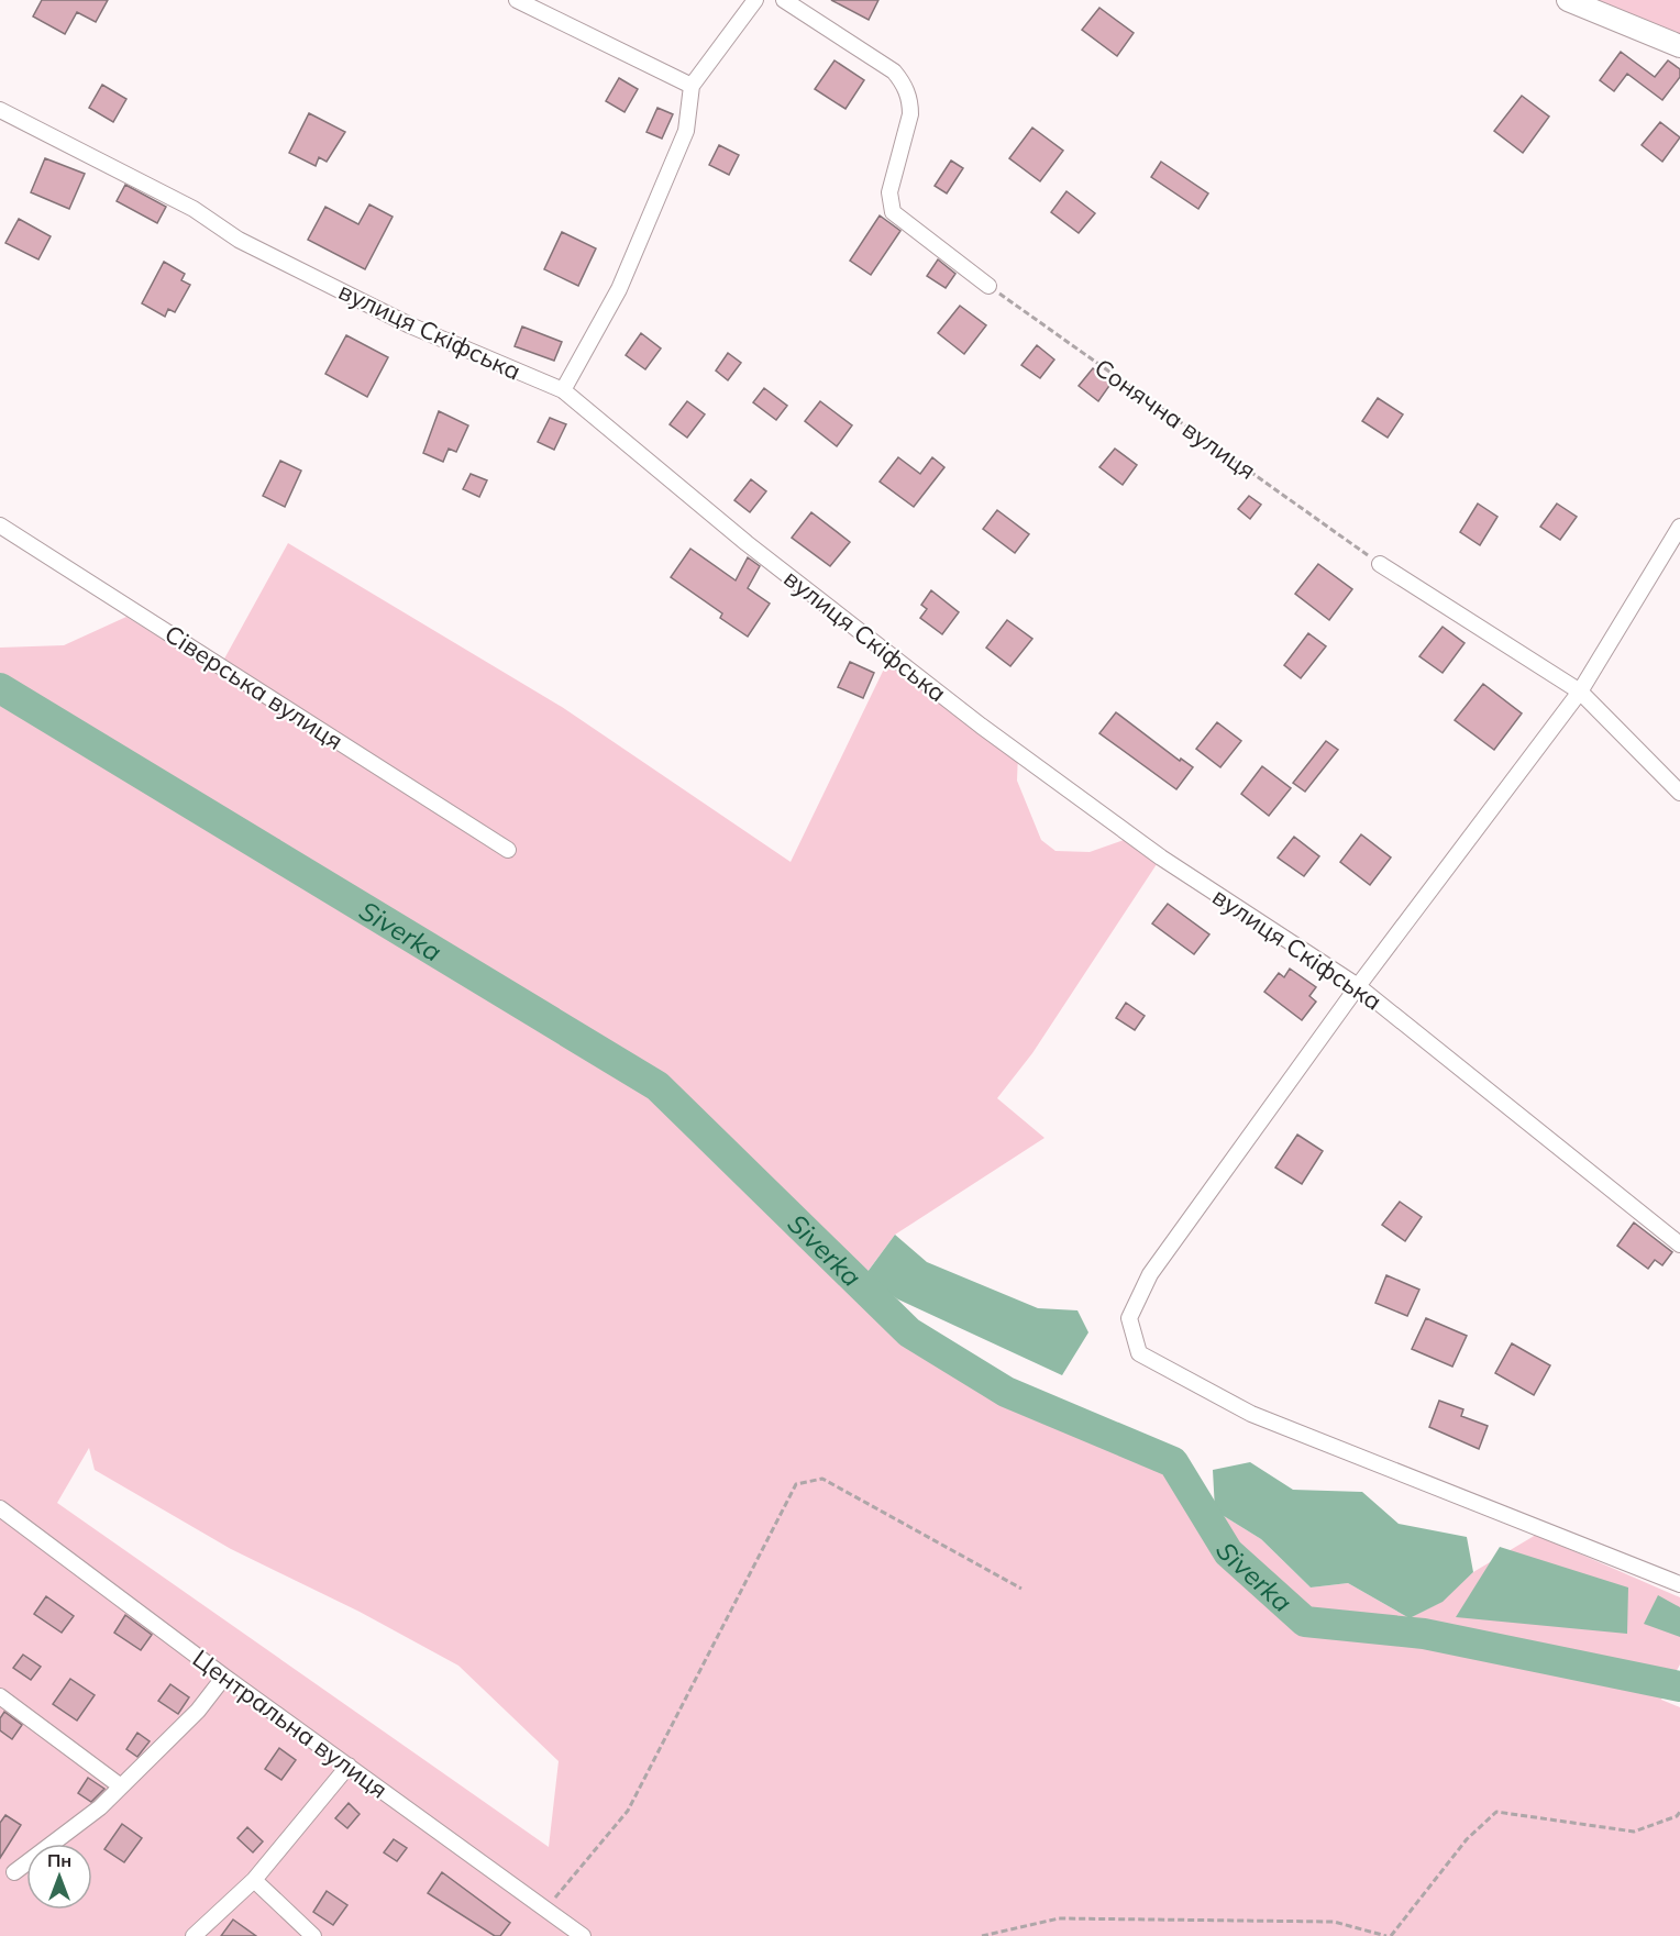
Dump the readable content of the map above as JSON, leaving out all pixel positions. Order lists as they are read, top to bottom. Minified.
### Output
{"streets":{"street":["вулиця Скіфська","Сіверська вулиця","Центральна вулиця"],"path":["Сонячна вулиця"]},"water":["Siverka"],"north":"top"}
